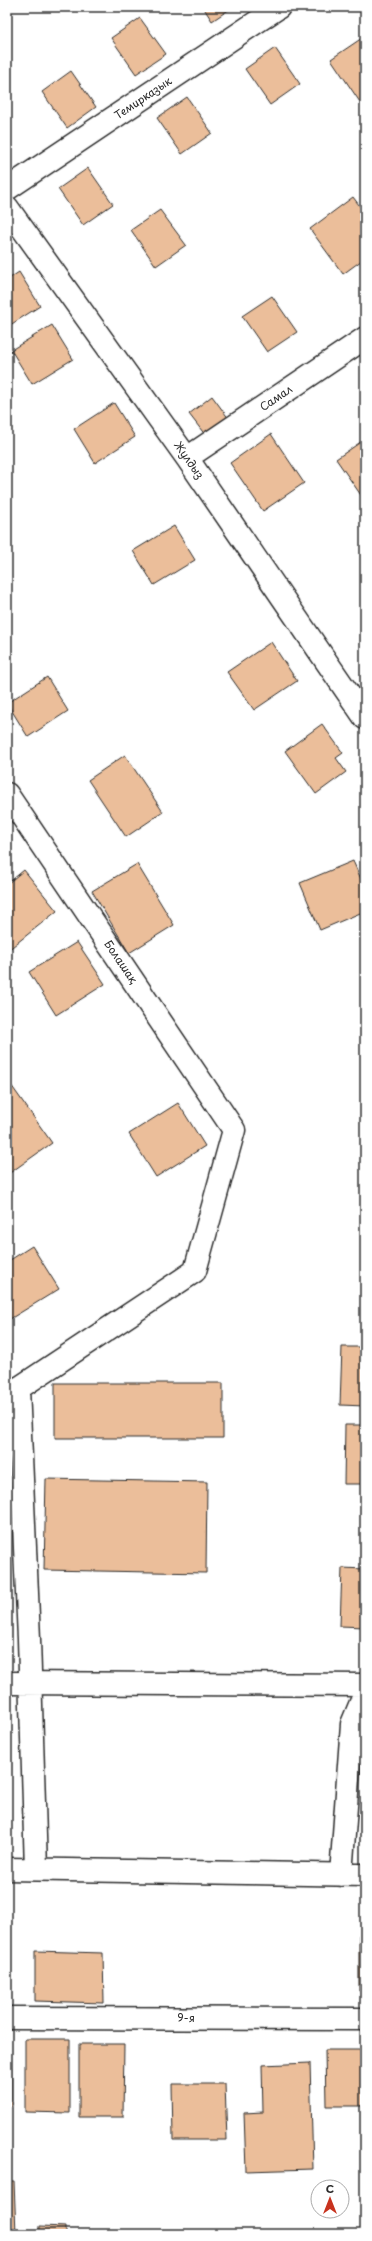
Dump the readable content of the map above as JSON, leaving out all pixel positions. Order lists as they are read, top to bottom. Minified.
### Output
{"streets":{"street":["Темирказык","Самал","Жулдыз","Болашақ","9-я"]},"crossings":[["Самал","Жулдыз"]],"north":"top"}
